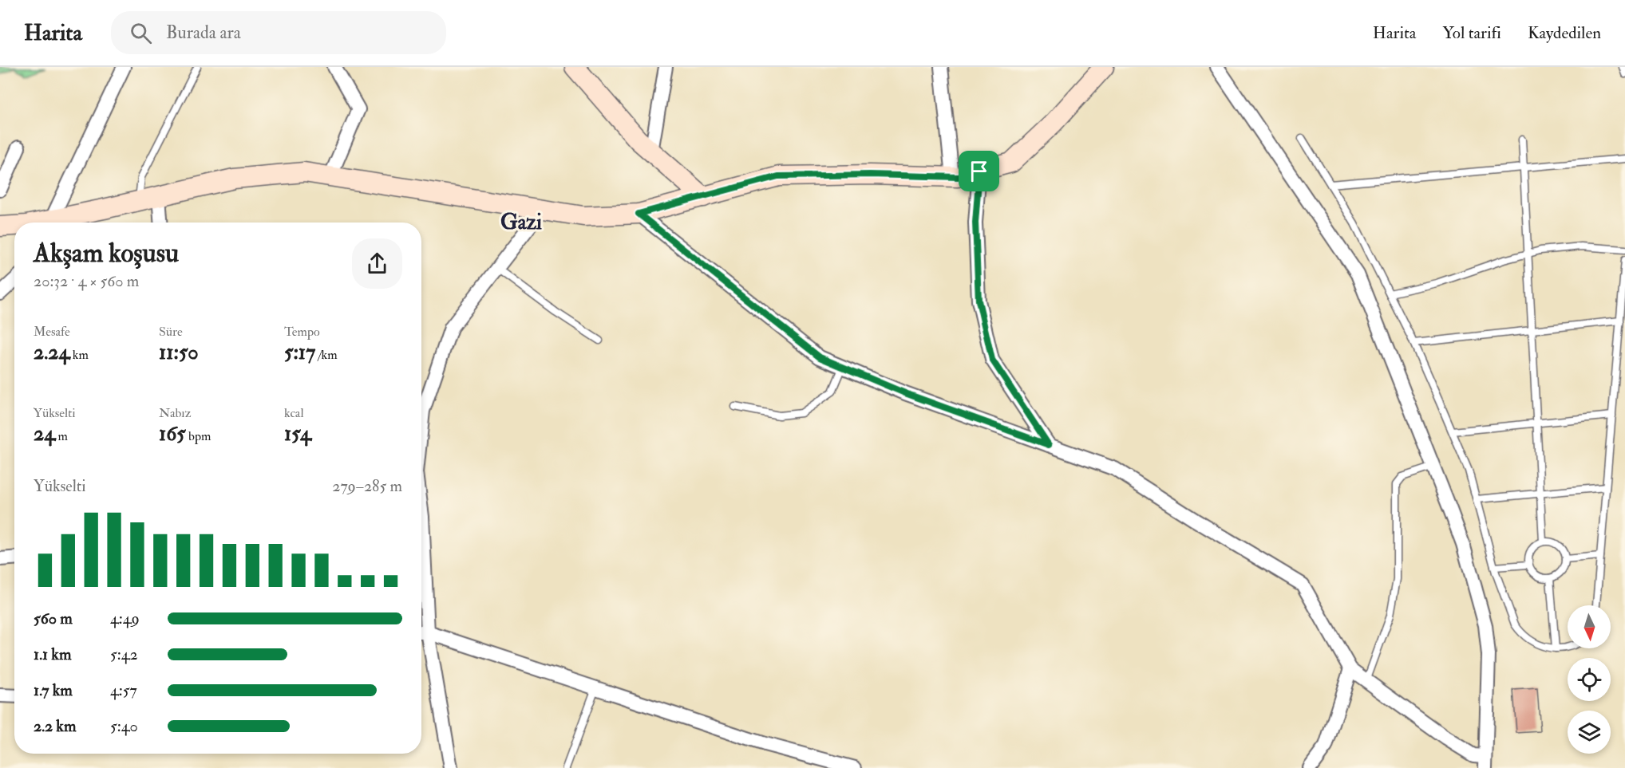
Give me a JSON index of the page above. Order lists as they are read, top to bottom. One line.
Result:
{"districts":["Gazi"],"north":"bottom","page":{"header":"Harita","search":"Burada ara","nav":["Harita","Yol tarifi","Kaydedilen"],"heading":["Akşam koşusu","20:32 · 4 × 560 m"],"stats":[["Mesafe","2.24 km"],["Süre","11:50"],["Tempo","5:17 /km"],["Yükselti","24 m"],["Nabız","165 bpm"],["kcal","154"]],"chart":["Yükselti","279–285 m"],"list":[{"name":"560 m","note":"4:49"},{"name":"1.1 km","note":"5:42"},{"name":"1.7 km","note":"4:57"},{"name":"2.2 km","note":"5:40"}]}}
